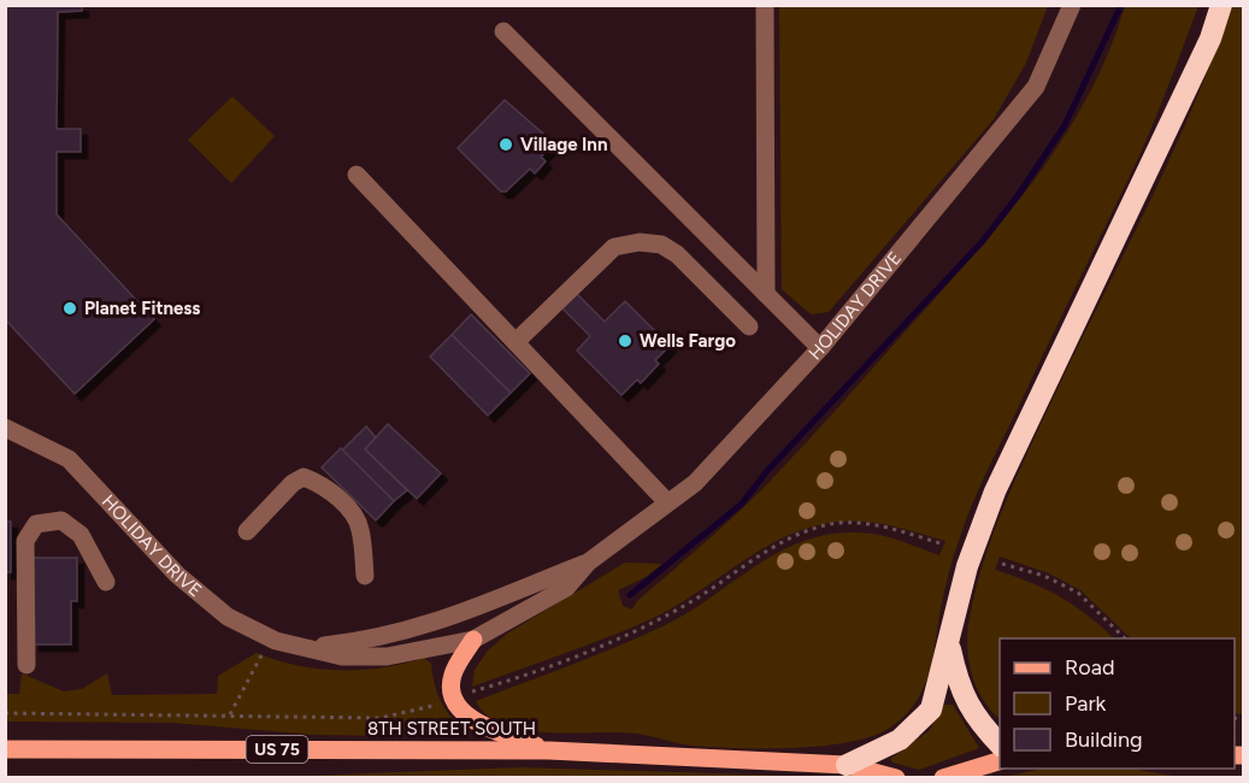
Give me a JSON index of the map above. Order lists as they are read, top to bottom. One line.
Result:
{"streets":{"main road":["8TH STREET SOUTH","US 75"],"street":["HOLIDAY DRIVE"]},"places":["Village Inn","Planet Fitness","Wells Fargo"],"legend":["Road","Park","Building"]}
